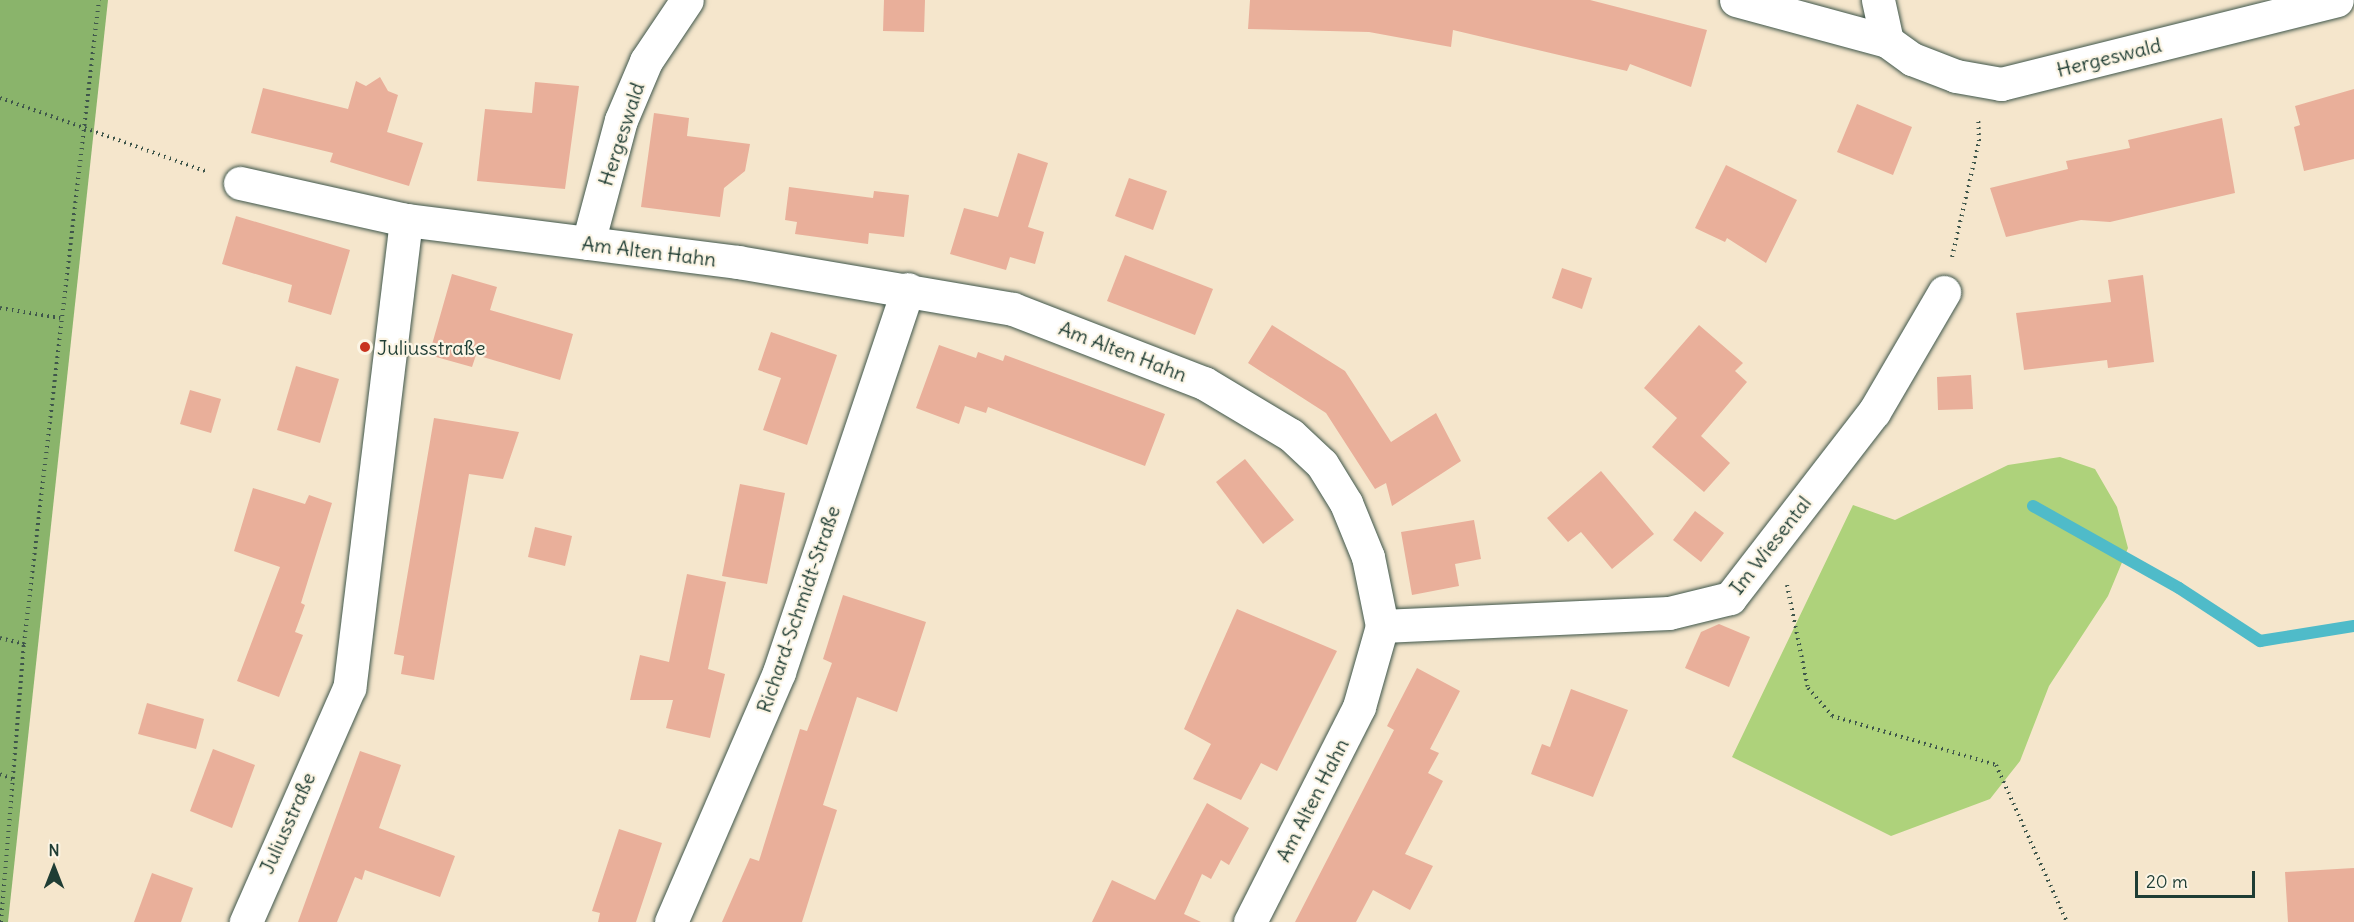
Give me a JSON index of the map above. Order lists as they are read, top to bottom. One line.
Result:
{"streets":{"street":["Hergeswald","Am Alten Hahn","Im Wiesental","Richard-Schmidt-Straße","Juliusstraße"]},"crossings":[["Hergeswald","Am Alten Hahn"],["Am Alten Hahn","Im Wiesental"],["Am Alten Hahn","Richard-Schmidt-Straße"],["Am Alten Hahn","Juliusstraße"]],"places":["Juliusstraße"],"scale_bar":"20 m","north":"top"}
